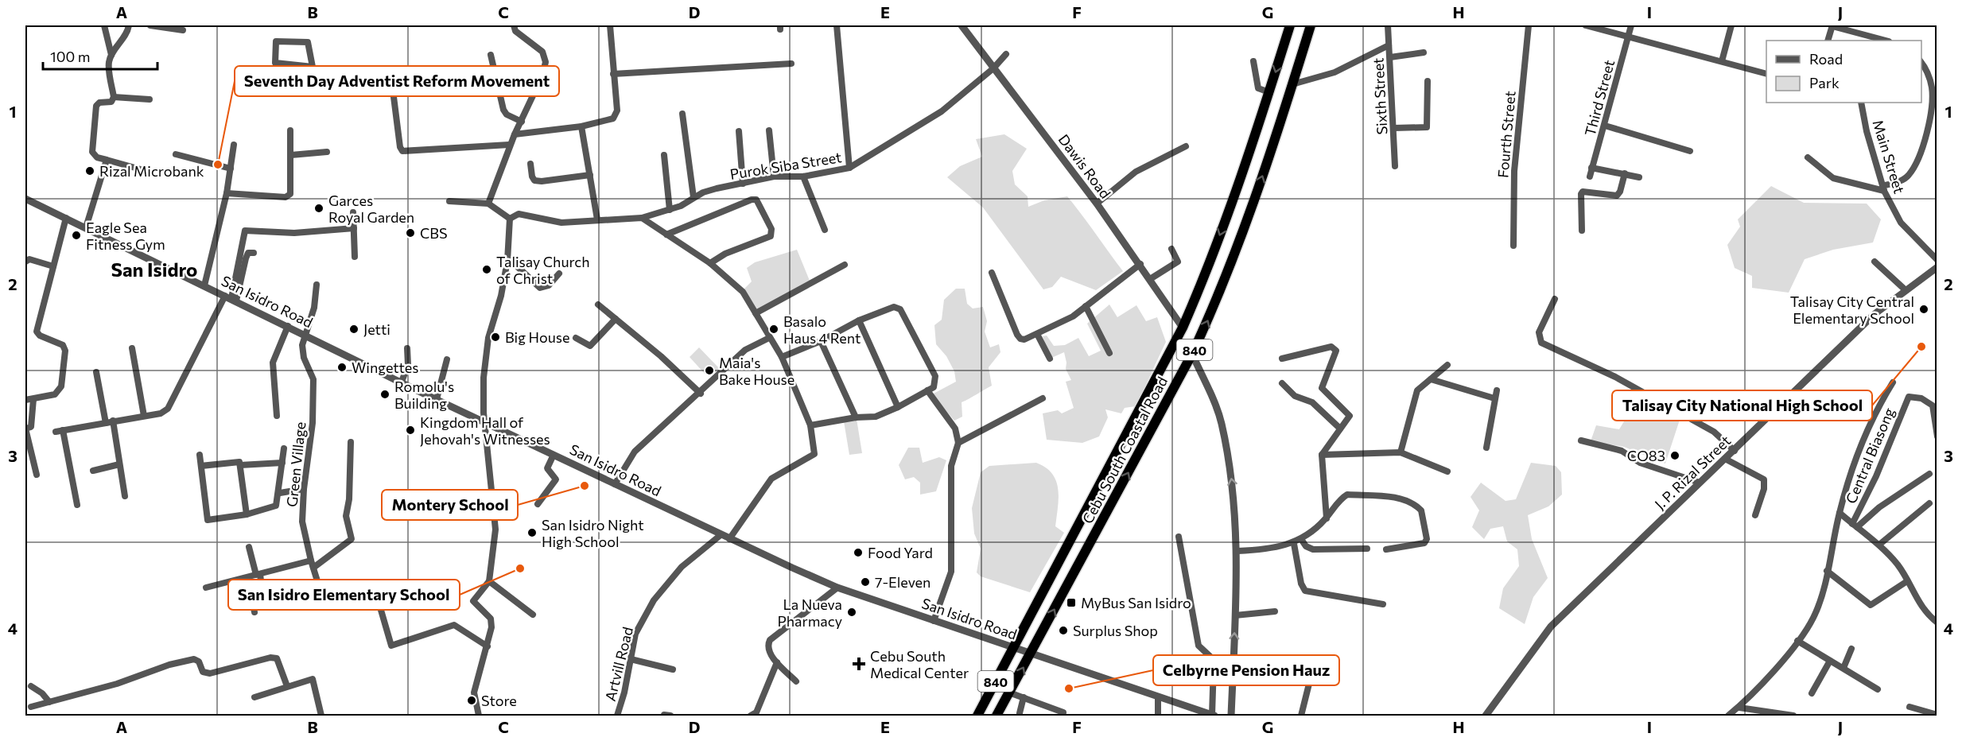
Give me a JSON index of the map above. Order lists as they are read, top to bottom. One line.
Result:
{"streets":{"highway":["840","Cebu South Coastal Road"],"street":["Sixth Street","Third Street","Fourth Street","Main Street","Purok Siba Street","Dawis Road","San Isidro Road","Central Biasong","Green Village","J. P. Rizal Street","Artvill Road"]},"crossings":[["Purok Siba Street","Dawis Road"],["Dawis Road","Cebu South Coastal Road"],["San Isidro Road","Cebu South Coastal Road"],["San Isidro Road","Green Village"],["San Isidro Road","Artvill Road"]],"districts":["San Isidro"],"places":{"other":["Seventh Day Adventist Reform Movement","Rizal Microbank","Garces Royal Garden","CBS","Eagle Sea Fitness Gym","Talisay Church of Christ","Talisay City Central Elementary School","Jetti","Basalo Haus 4 Rent","Big House","Talisay City National High School","Wingettes","Maia's Bake House","Romolu's Building","Kingdom Hall of Jehovah's Witnesses","CO83","Montery School","San Isidro Night High School","Food Yard","San Isidro Elementary School","7-Eleven","La Nueva Pharmacy","Surplus Shop","Celbyrne Pension Hauz","Store"],"transit":["MyBus San Isidro"],"health":["Cebu South Medical Center"]},"legend":["Road","Park"],"scale_bar":"100 m","grid":{"columns":["A","B","C","D","E","F","G","H","I","J"],"rows":["1","2","3","4"]}}
